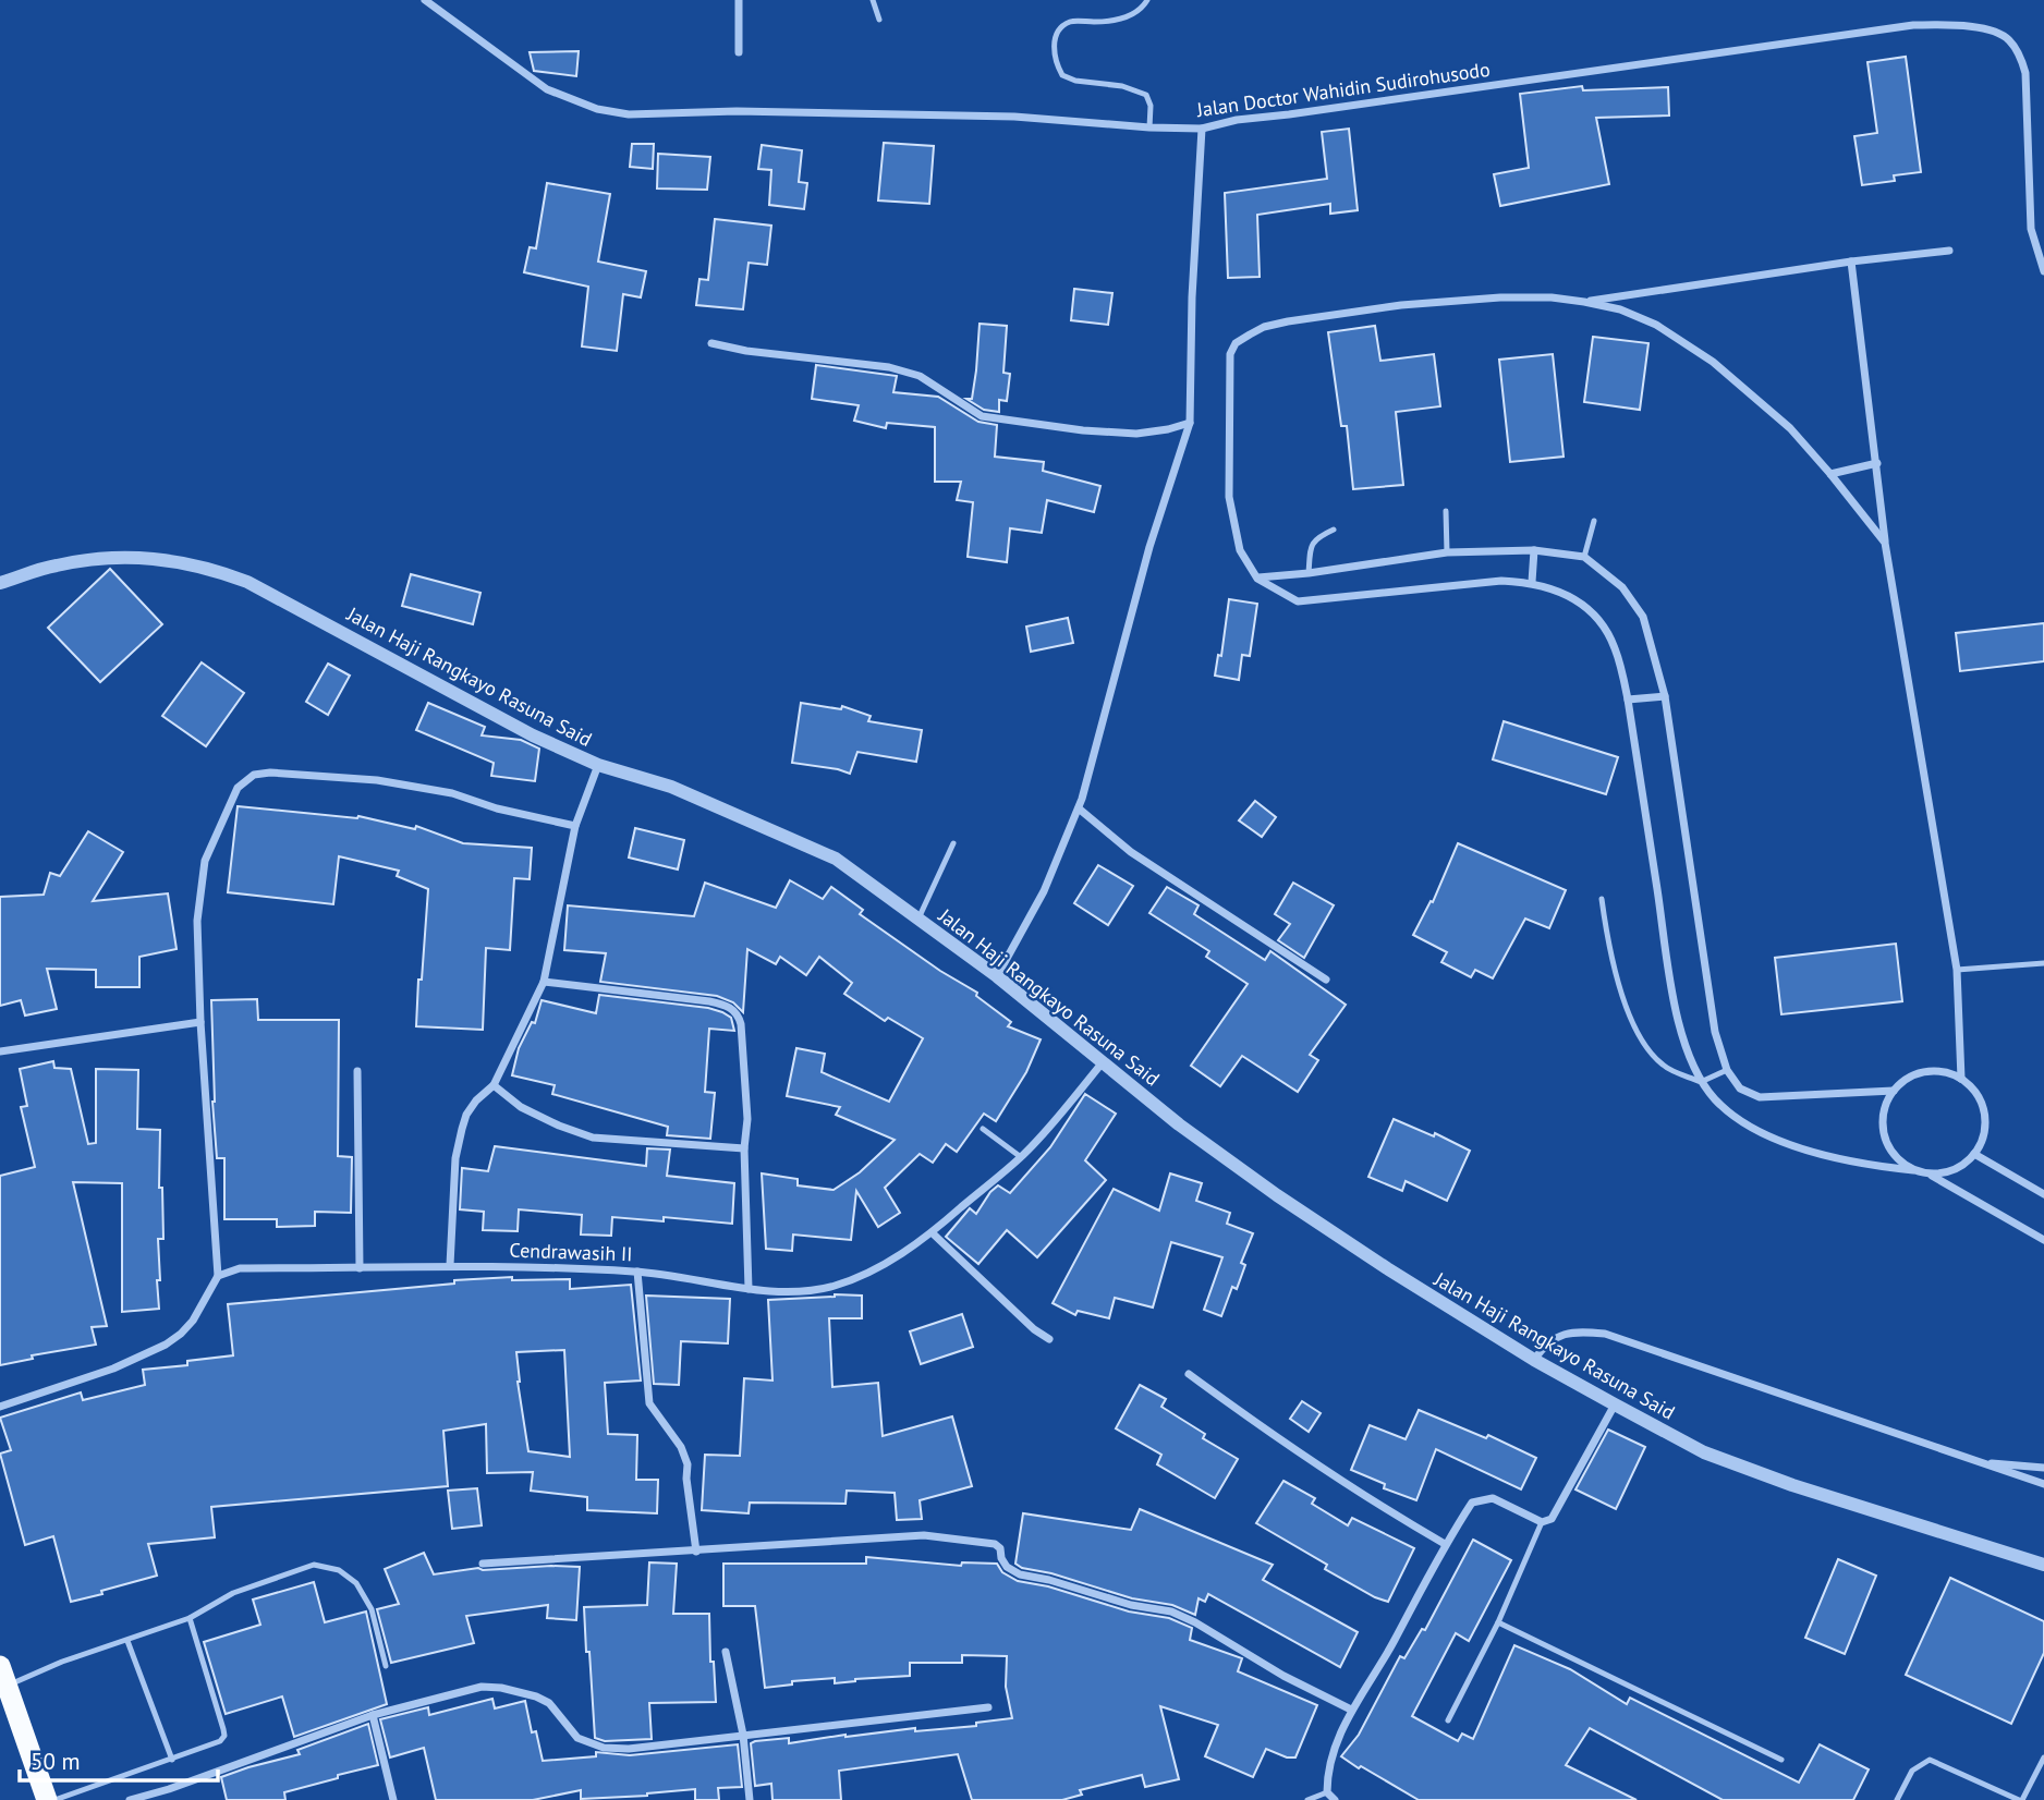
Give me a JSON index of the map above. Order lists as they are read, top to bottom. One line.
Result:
{"streets":{"street":["Jalan Doctor Wahidin Sudirohusodo","Jalan Haji Rangkayo Rasuna Said","Cendrawasih II"]},"crossings":[["Jalan Haji Rangkayo Rasuna Said","Cendrawasih II"]],"scale_bar":"50 m"}
